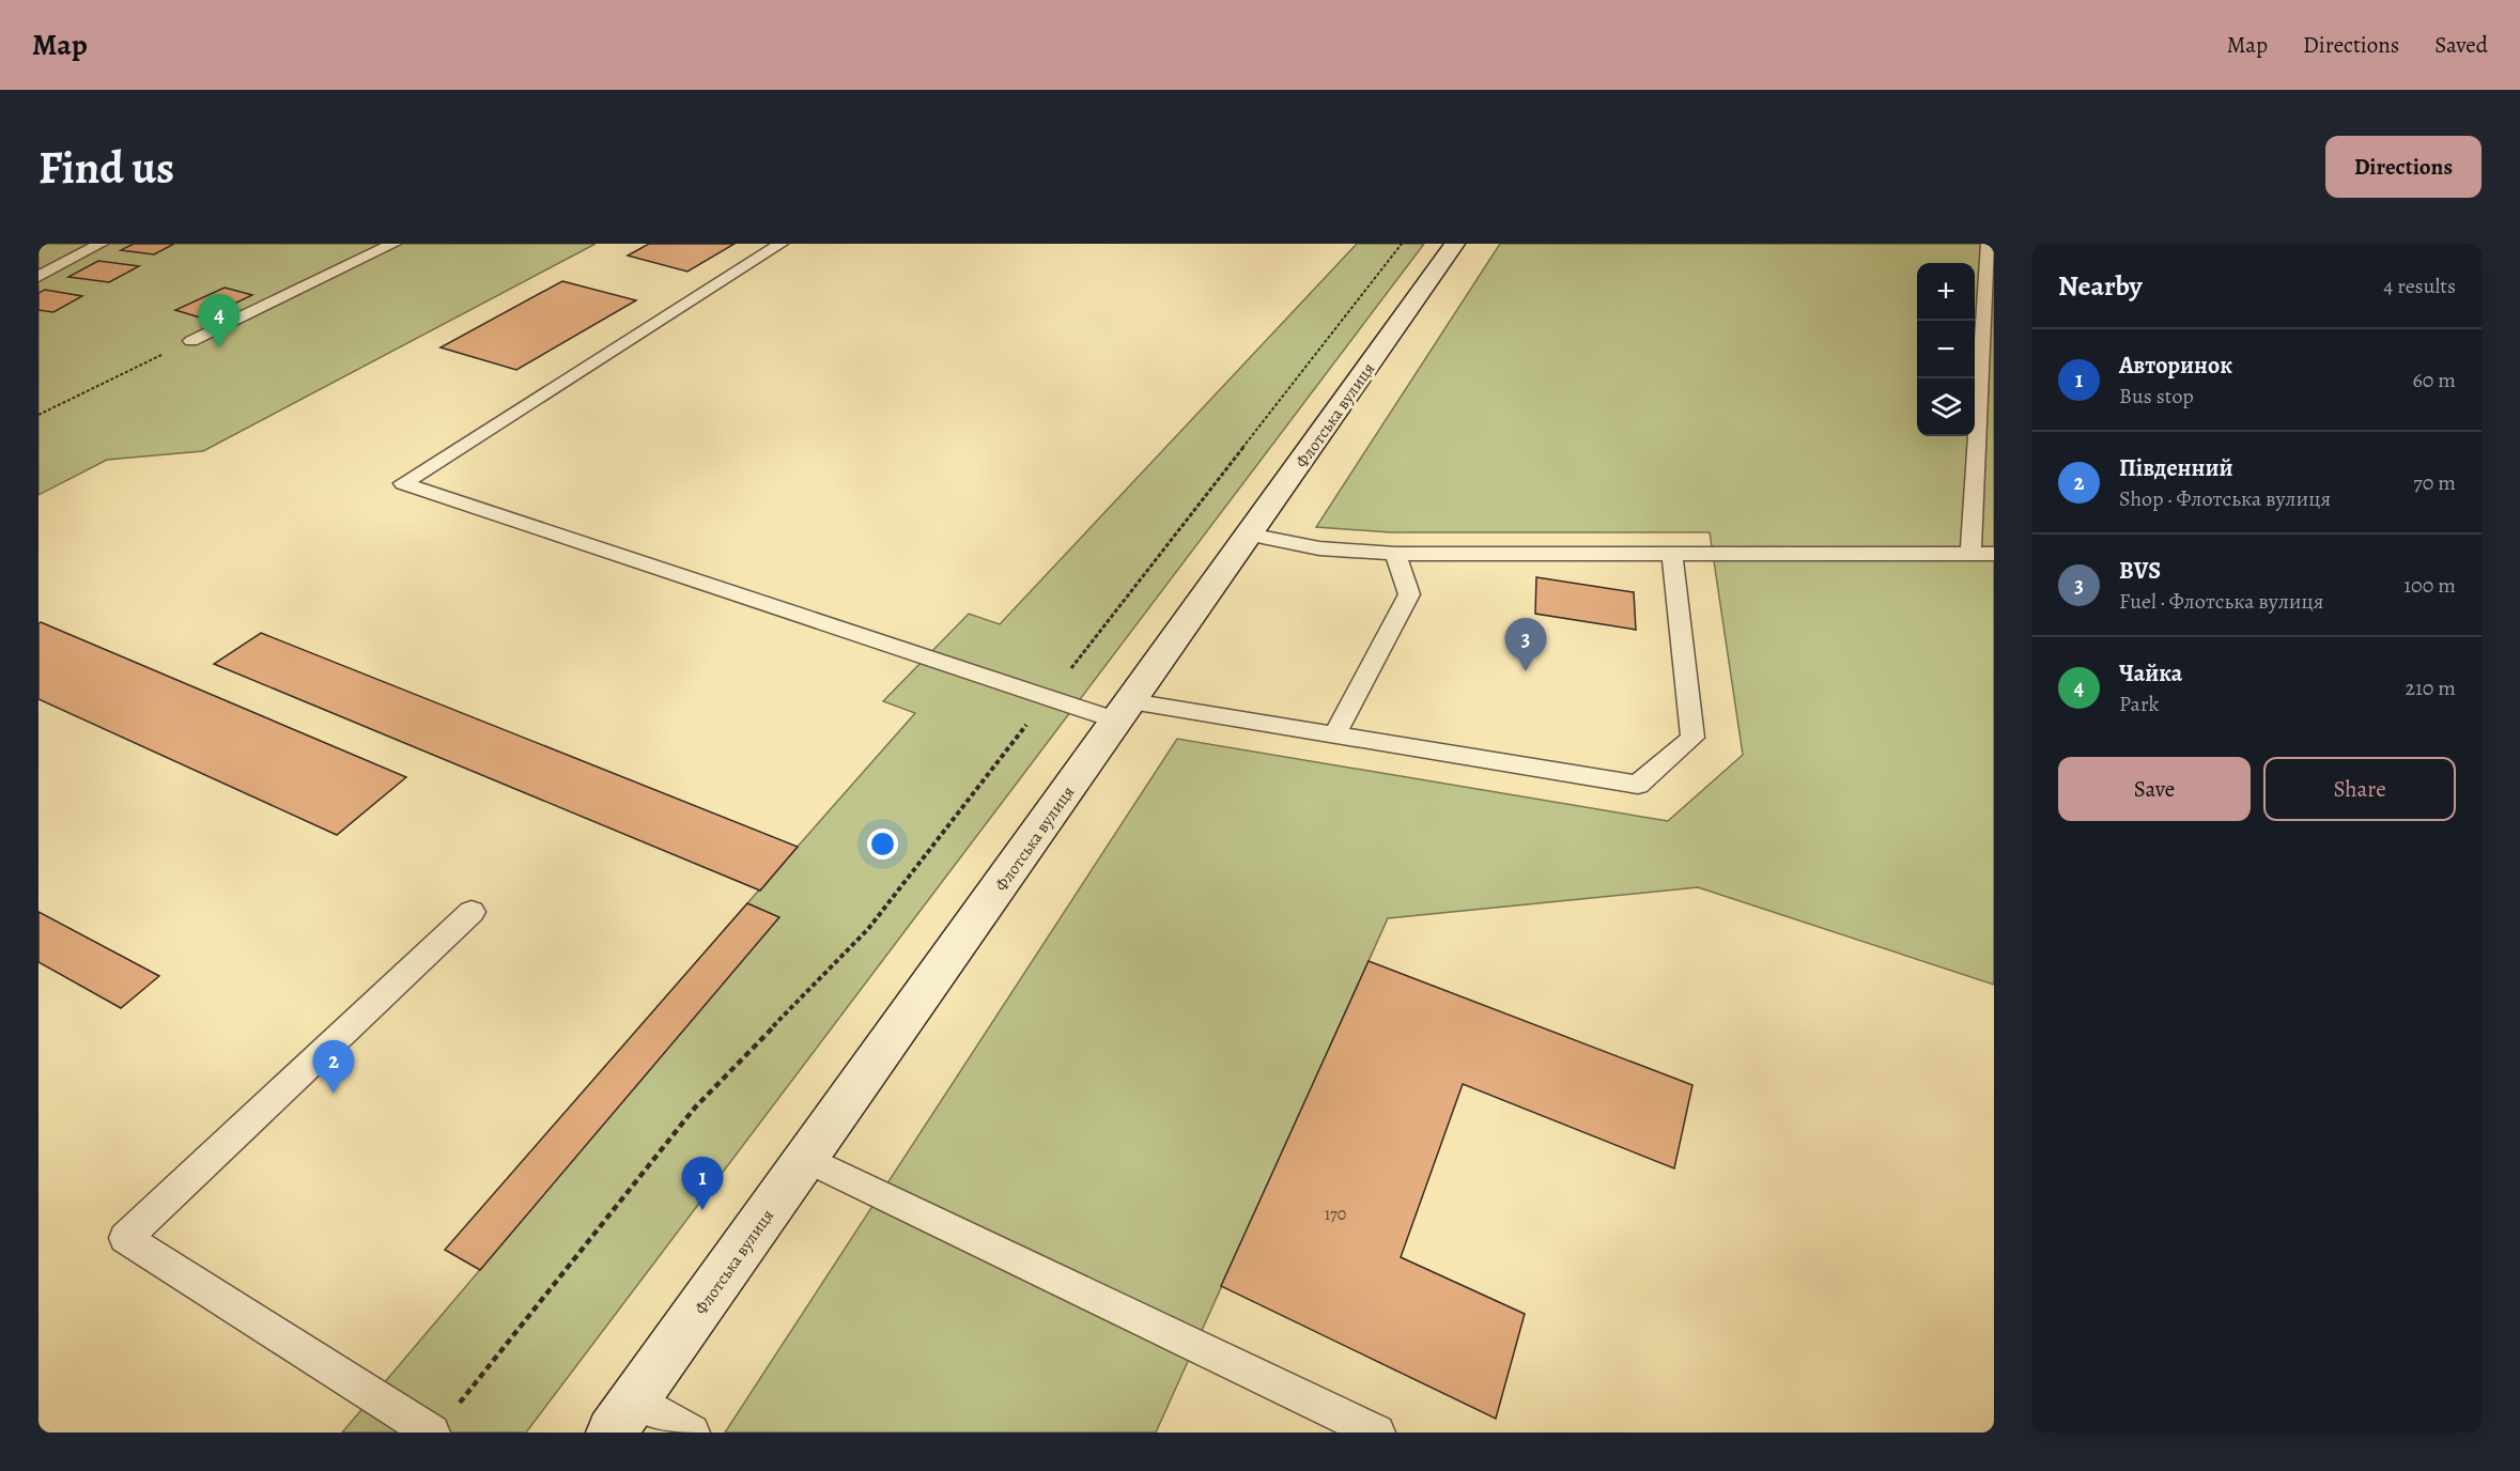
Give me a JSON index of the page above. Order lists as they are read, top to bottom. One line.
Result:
{"streets":{"street":["Флотська вулиця"]},"house_numbers":["170"],"page":{"header":"Map","nav":["Map","Directions","Saved"],"buttons":["Directions",["Save","Share"]],"title":"Find us","heading":["Nearby","4 results"],"map_buttons":["+","−"],"pins":["4","3","2","1"],"list":[{"mark":"1","name":"Авторинок","note":"Bus stop","value":"60 m"},{"mark":"2","name":"Південний","note":"Shop · Флотська вулиця","value":"70 m"},{"mark":"3","name":"BVS","note":"Fuel · Флотська вулиця","value":"100 m"},{"mark":"4","name":"Чайка","note":"Park","value":"210 m"}]}}
